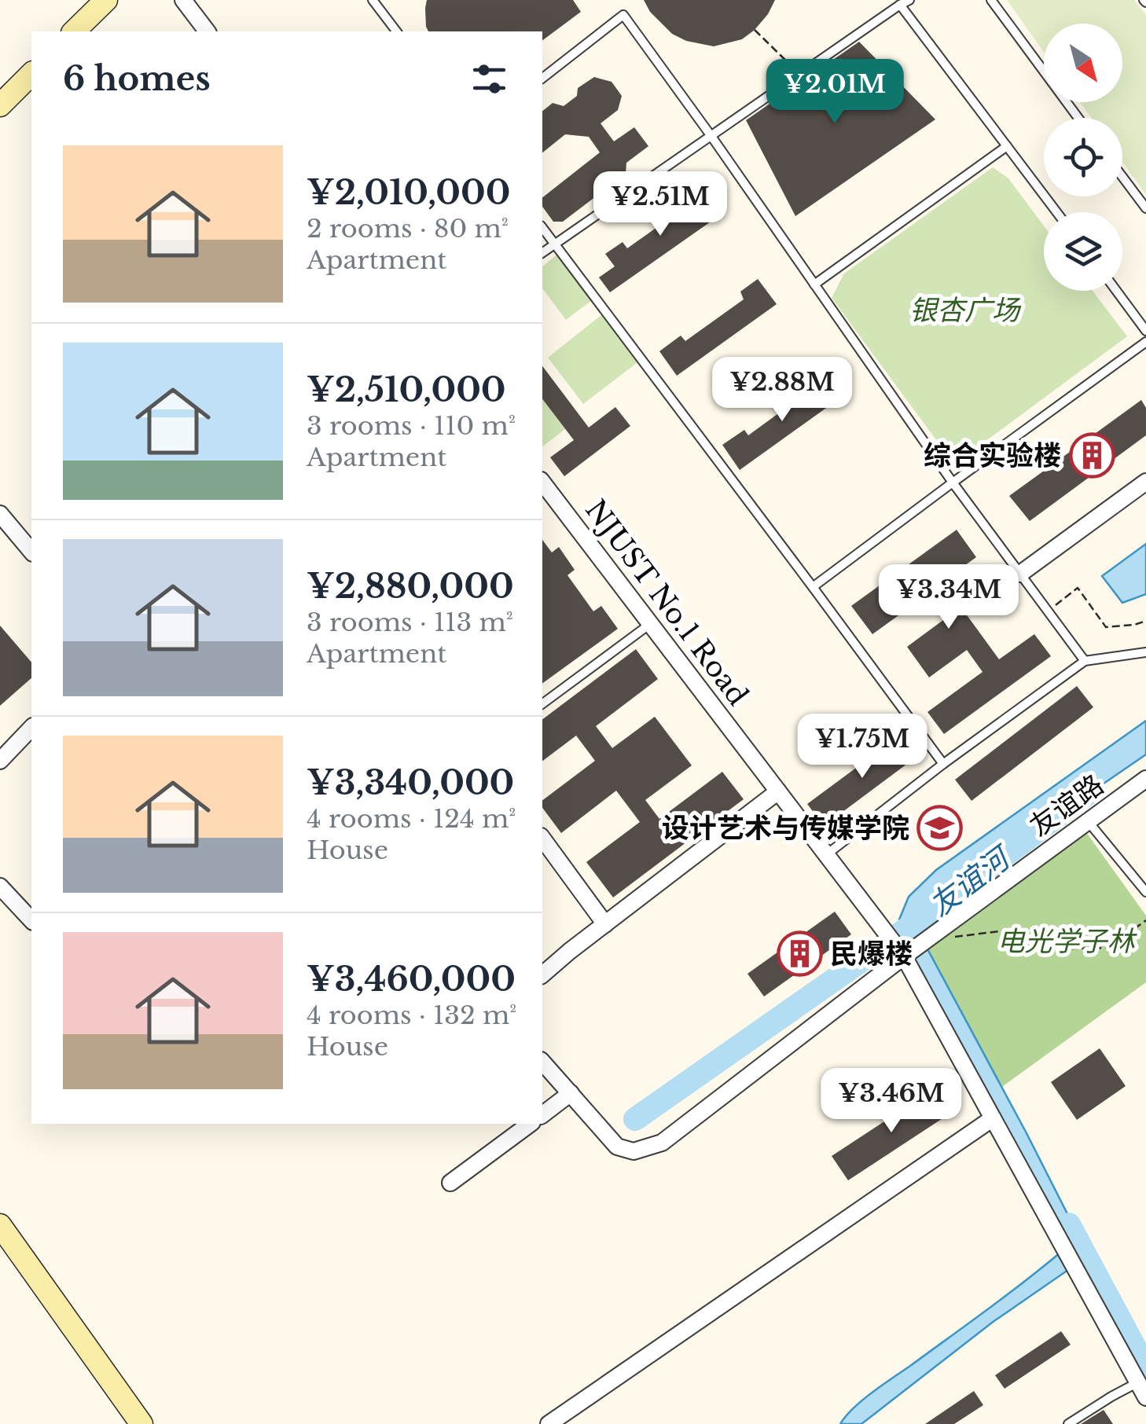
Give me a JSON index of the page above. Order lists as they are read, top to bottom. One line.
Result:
{"streets":{"street":["NJUST No.1 Road","友谊路"]},"crossings":[["NJUST No.1 Road","友谊路"]],"water":["友谊河"],"parks":["银杏广场","电光学子林"],"places":{"building":["综合实验楼","民爆楼"],"school or university":["设计艺术与传媒学院"]},"north":"bottom right","page":{"heading":"6 homes","price":["¥2.01M","¥2.51M","¥2.88M","¥3.34M","¥1.75M","¥3.46M"],"list":[{"name":"¥2,010,000","note":"2 rooms · 80 m² · Apartment"},{"name":"¥2,510,000","note":"3 rooms · 110 m² · Apartment"},{"name":"¥2,880,000","note":"3 rooms · 113 m² · Apartment"},{"name":"¥3,340,000","note":"4 rooms · 124 m² · House"},{"name":"¥3,460,000","note":"4 rooms · 132 m² · House"}]}}
